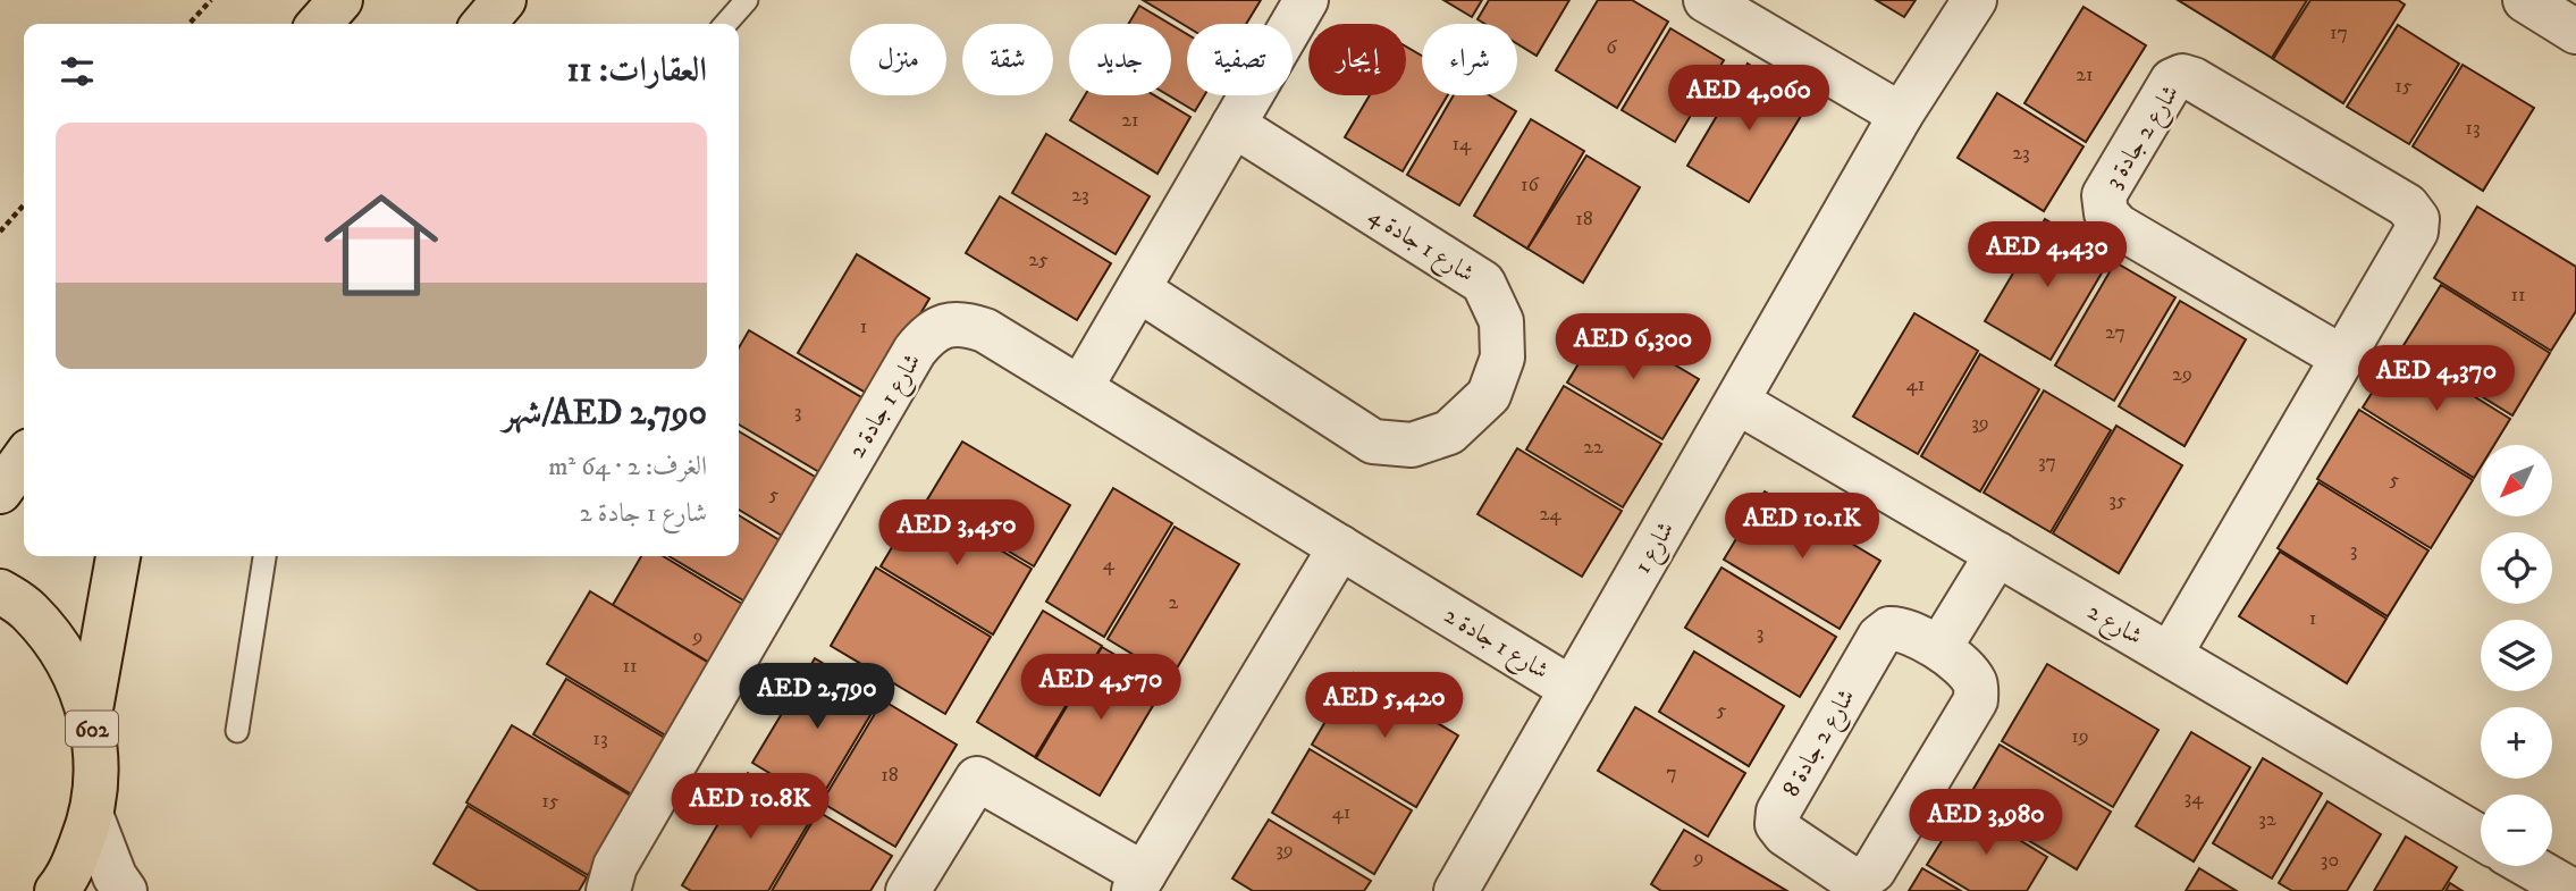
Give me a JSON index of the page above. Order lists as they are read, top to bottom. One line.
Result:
{"streets":{"main road":["602"],"street":["شارع 2 جادة 3","شارع 1 جادة 4","شارع 1 جادة 2","شارع 1","شارع 2","شارع 2 جادة 8"]},"crossings":[["شارع 2 جادة 3","شارع 2"],["شارع 1 جادة 2","شارع 1"],["شارع 1","شارع 2"]],"house_numbers":["17","6","21","15","21","13","14","23","16","23","18","25","11","1","27","29","41","3","39","22","37","5","5","35","24","3","4","2","1","3","9","11","5","19","13","7","18","34","15","41","32","39","9","30"],"north":"bottom left","page":{"chip":["شراء","إيجار","تصفية","جديد","شقة","منزل"],"heading":"العقارات: 11","price":["AED 4,060","AED 4,430","AED 6,300","AED 4,370","AED 10.1K","AED 3,450","AED 4,570","AED 2,790","AED 5,420","AED 10.8K","AED 3,980"],"list":[{"name":"AED 2,790/شهر","note":"الغرف: 2 · 64 m² · شارع 1 جادة 2"}],"map_buttons":["+","−"]}}
